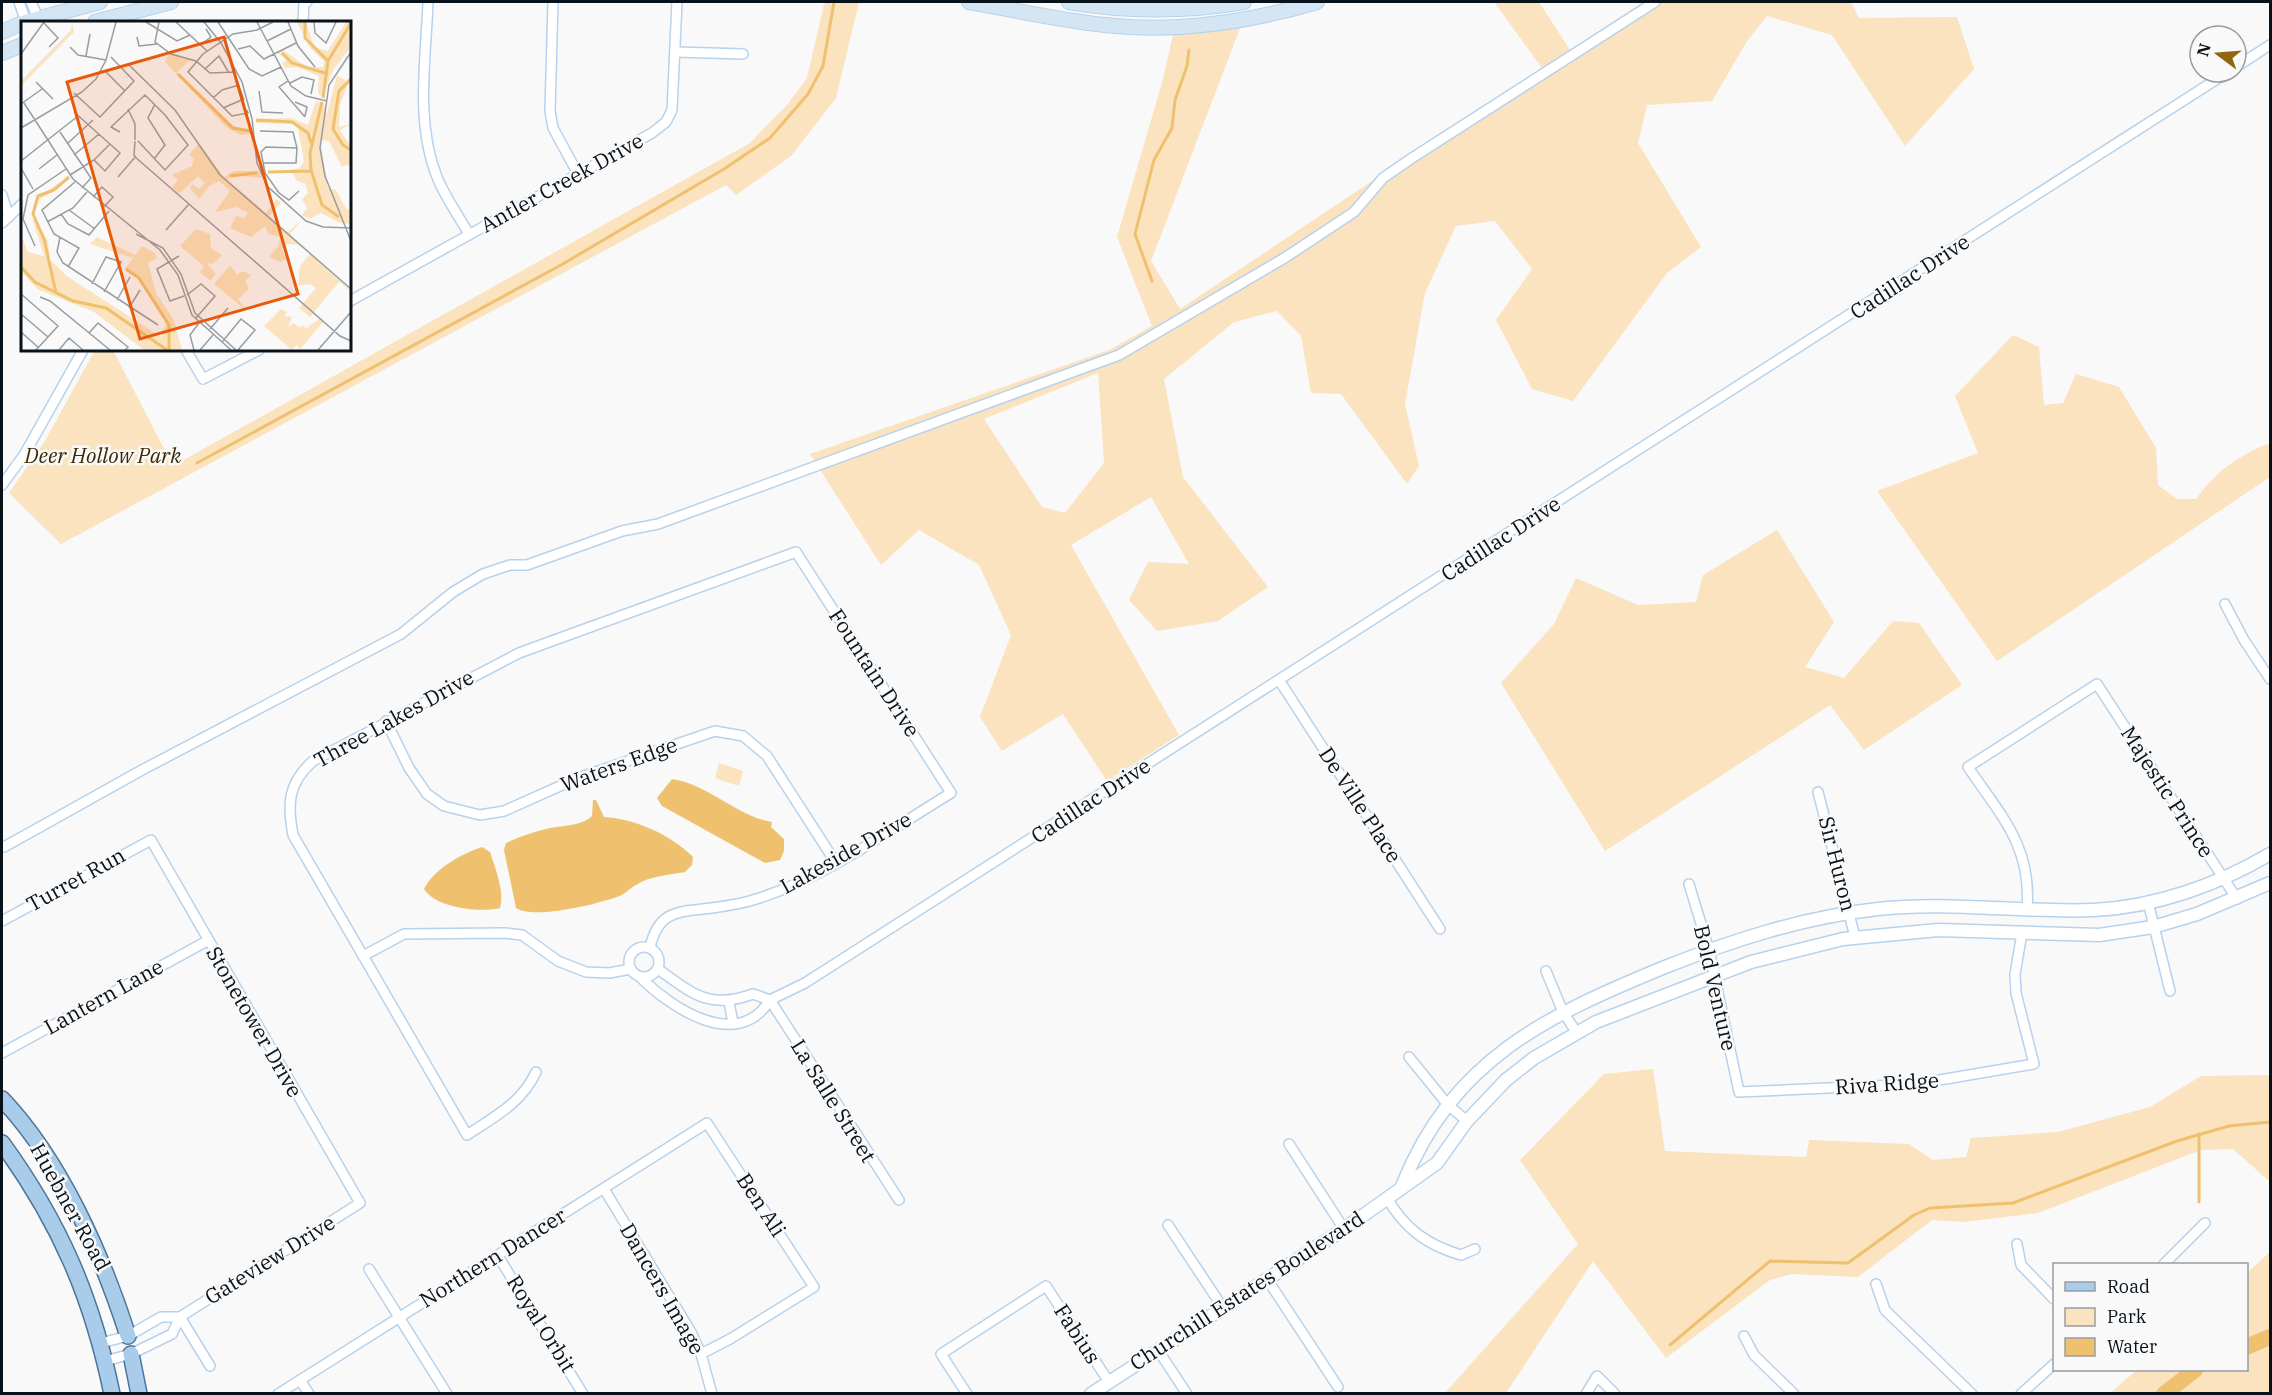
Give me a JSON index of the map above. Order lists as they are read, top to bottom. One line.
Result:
{"streets":{"main road":["Huebner Road"],"street":["Antler Creek Drive","Cadillac Drive","Fountain Drive","Three Lakes Drive","Waters Edge","Majestic Prince","De Ville Place","Lakeside Drive","Sir Huron","Turret Run","Bold Venture","Lantern Lane","Stonetower Drive","Riva Ridge","La Salle Street","Ben Ali","Northern Dancer","Gateview Drive","Dancers Image","Churchill Estates Boulevard","Royal Orbit","Fabius"]},"crossings":[["Cadillac Drive","De Ville Place"],["Cadillac Drive","La Salle Street"],["Fountain Drive","Three Lakes Drive"],["Fountain Drive","Lakeside Drive"],["Three Lakes Drive","Waters Edge"],["Waters Edge","Lakeside Drive"],["Majestic Prince","Churchill Estates Boulevard"],["Sir Huron","Churchill Estates Boulevard"],["Turret Run","Stonetower Drive"],["Bold Venture","Riva Ridge"],["Bold Venture","Churchill Estates Boulevard"],["Lantern Lane","Stonetower Drive"],["Stonetower Drive","Gateview Drive"],["Riva Ridge","Churchill Estates Boulevard"],["Ben Ali","Northern Dancer"],["Ben Ali","Dancers Image"],["Huebner Road","Gateview Drive"],["Northern Dancer","Dancers Image"],["Northern Dancer","Royal Orbit"],["Churchill Estates Boulevard","Fabius"]],"parks":["Deer Hollow Park"],"legend":["Road","Park","Water"],"north":"left"}
